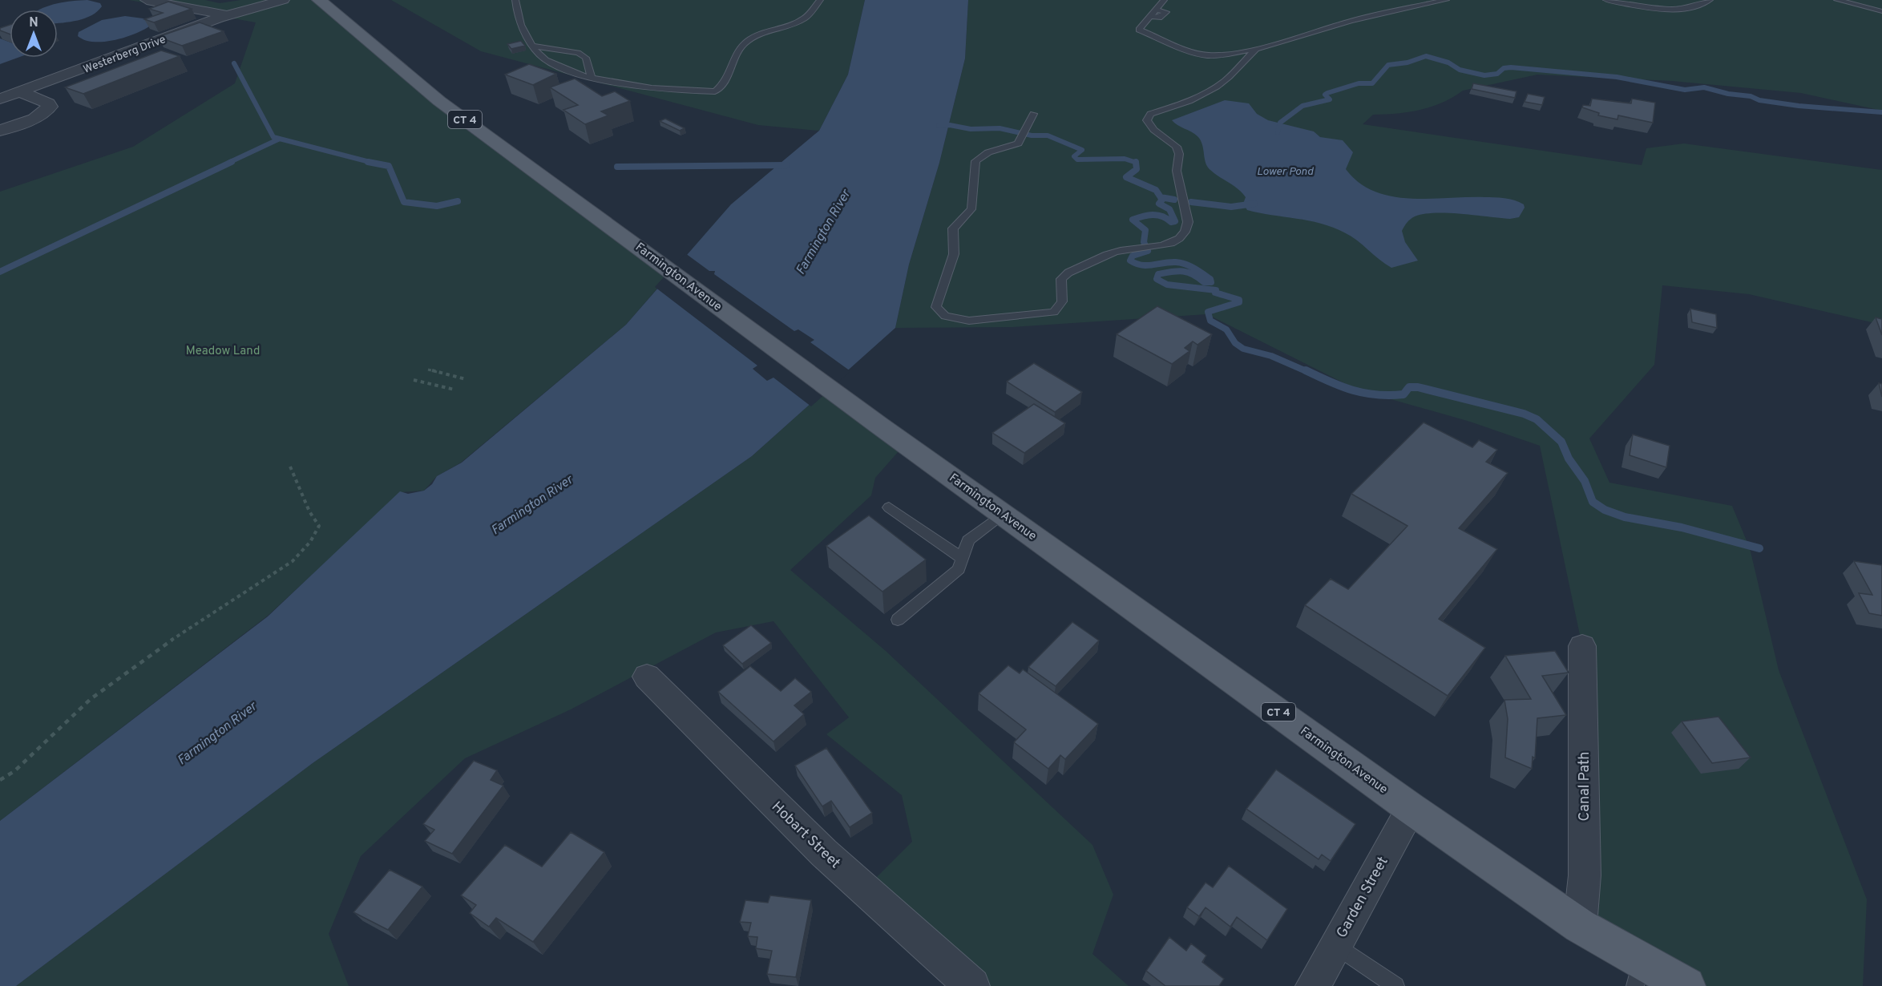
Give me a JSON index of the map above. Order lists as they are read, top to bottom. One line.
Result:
{"streets":{"main road":["CT 4","Farmington Avenue"],"street":["Westerberg Drive","Canal Path","Hobart Street","Garden Street"]},"crossings":[["Farmington Avenue","Canal Path"],["Farmington Avenue","Garden Street"]],"water":["Lower Pond","Farmington River"],"parks":["Meadow Land"],"north":"top"}
